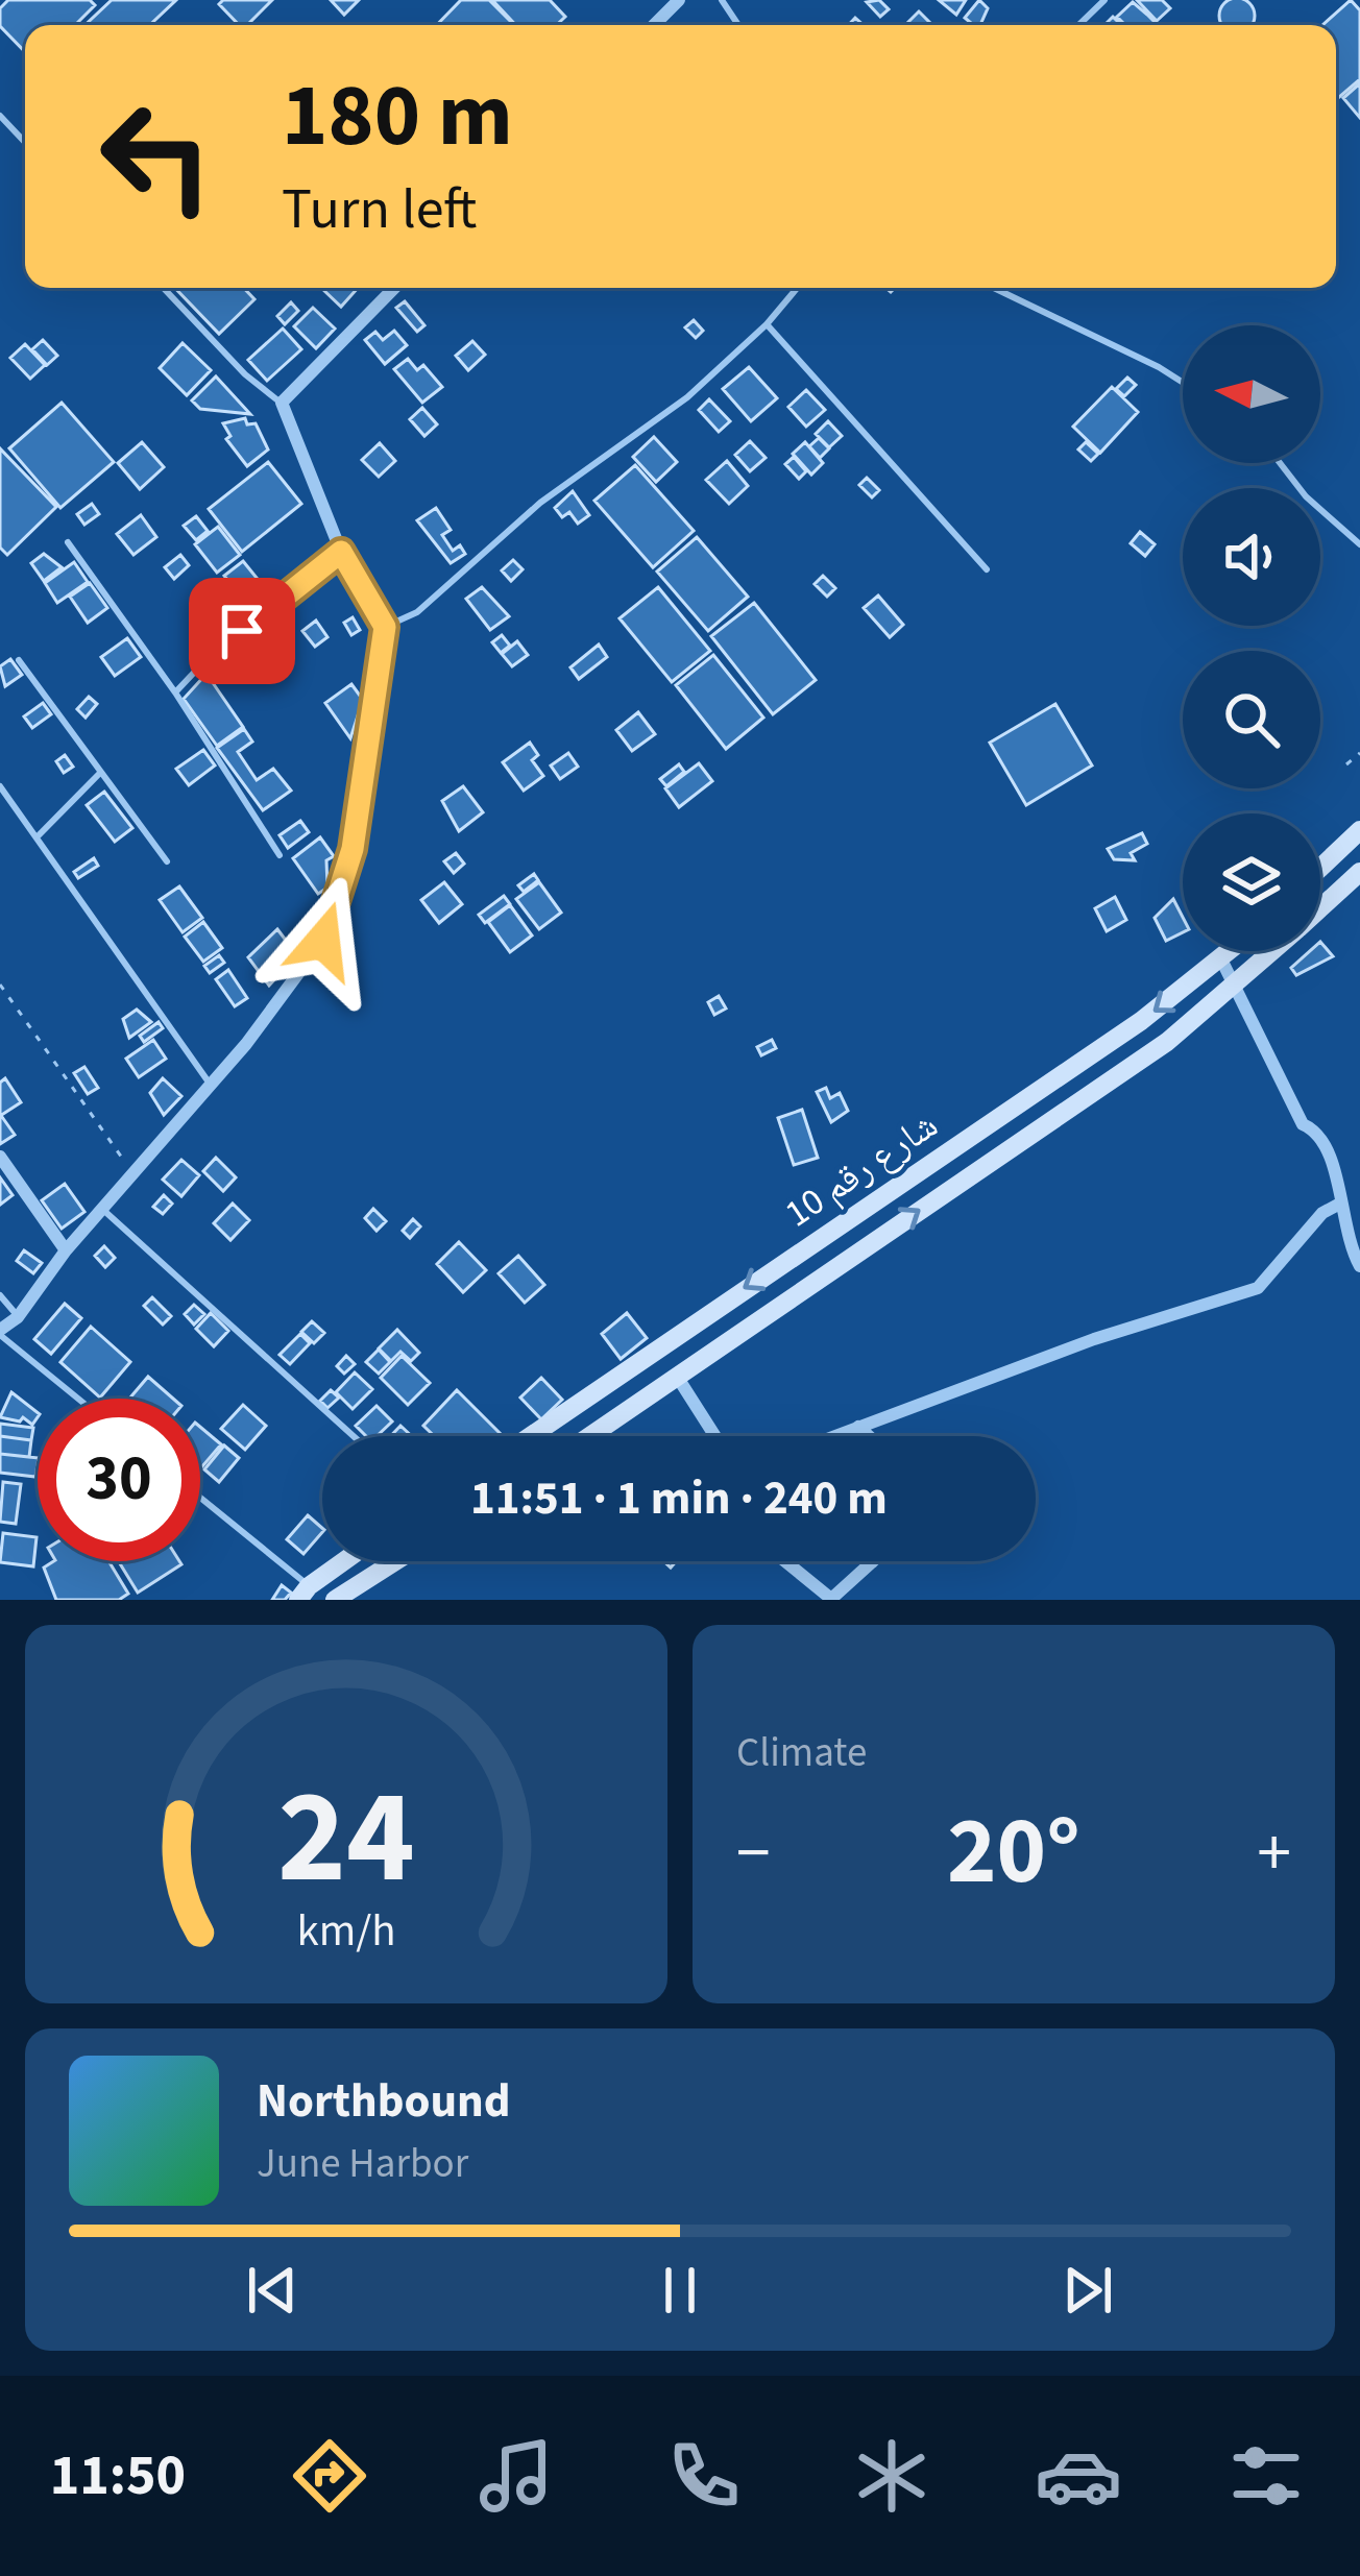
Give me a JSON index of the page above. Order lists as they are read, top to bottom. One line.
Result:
{"streets":{"main road":["شارع رقم 10"]},"north":"left","page":{"turn":["180 m","Turn left"],"limit":"30","trip":"11:51 · 1 min · 240 m","tile":"Climate","heat":["−","20°","+"],"song":["Northbound","June Harbor"],"tabs":"11:50","gauge":["24","km/h"]}}
